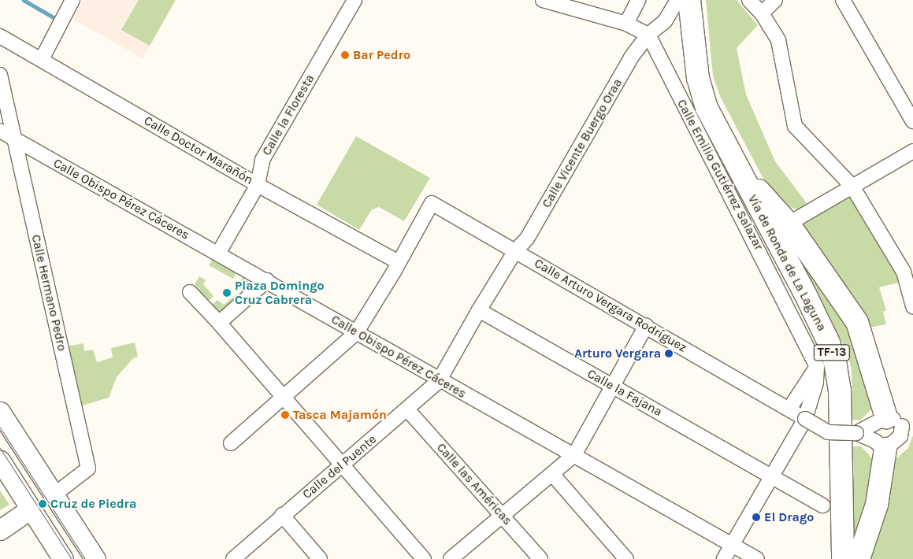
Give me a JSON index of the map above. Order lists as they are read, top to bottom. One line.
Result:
{"streets":{"main road":["Vía de Ronda de La Laguna","TF-13"],"street":["Calle la Floresta","Calle Vicente Buergo Oraa","Calle Doctor Marañón","Calle Emilio Gutiérrez Salazar","Calle Obispo Pérez Cáceres","Calle Hermano Pedro","Calle Arturo Vergara Rodríguez","Calle la Fajana","Calle del Puente","Calle las Américas"]},"crossings":[["Calle la Floresta","Calle Doctor Marañón"],["Calle la Floresta","Calle Obispo Pérez Cáceres"],["Calle Vicente Buergo Oraa","Calle Emilio Gutiérrez Salazar"],["Calle Vicente Buergo Oraa","Calle Arturo Vergara Rodríguez"],["Calle Vicente Buergo Oraa","Calle del Puente"],["Calle Doctor Marañón","Calle Arturo Vergara Rodríguez"],["Calle Obispo Pérez Cáceres","Calle Hermano Pedro"],["Calle Obispo Pérez Cáceres","Calle del Puente"],["Calle Arturo Vergara Rodríguez","Calle del Puente"],["Calle la Fajana","Calle del Puente"],["Calle del Puente","Calle las Américas"]],"places":["Bar Pedro","Plaza Domingo Cruz Cabrera","Arturo Vergara","Tasca Majamón","Cruz de Piedra","El Drago"]}
